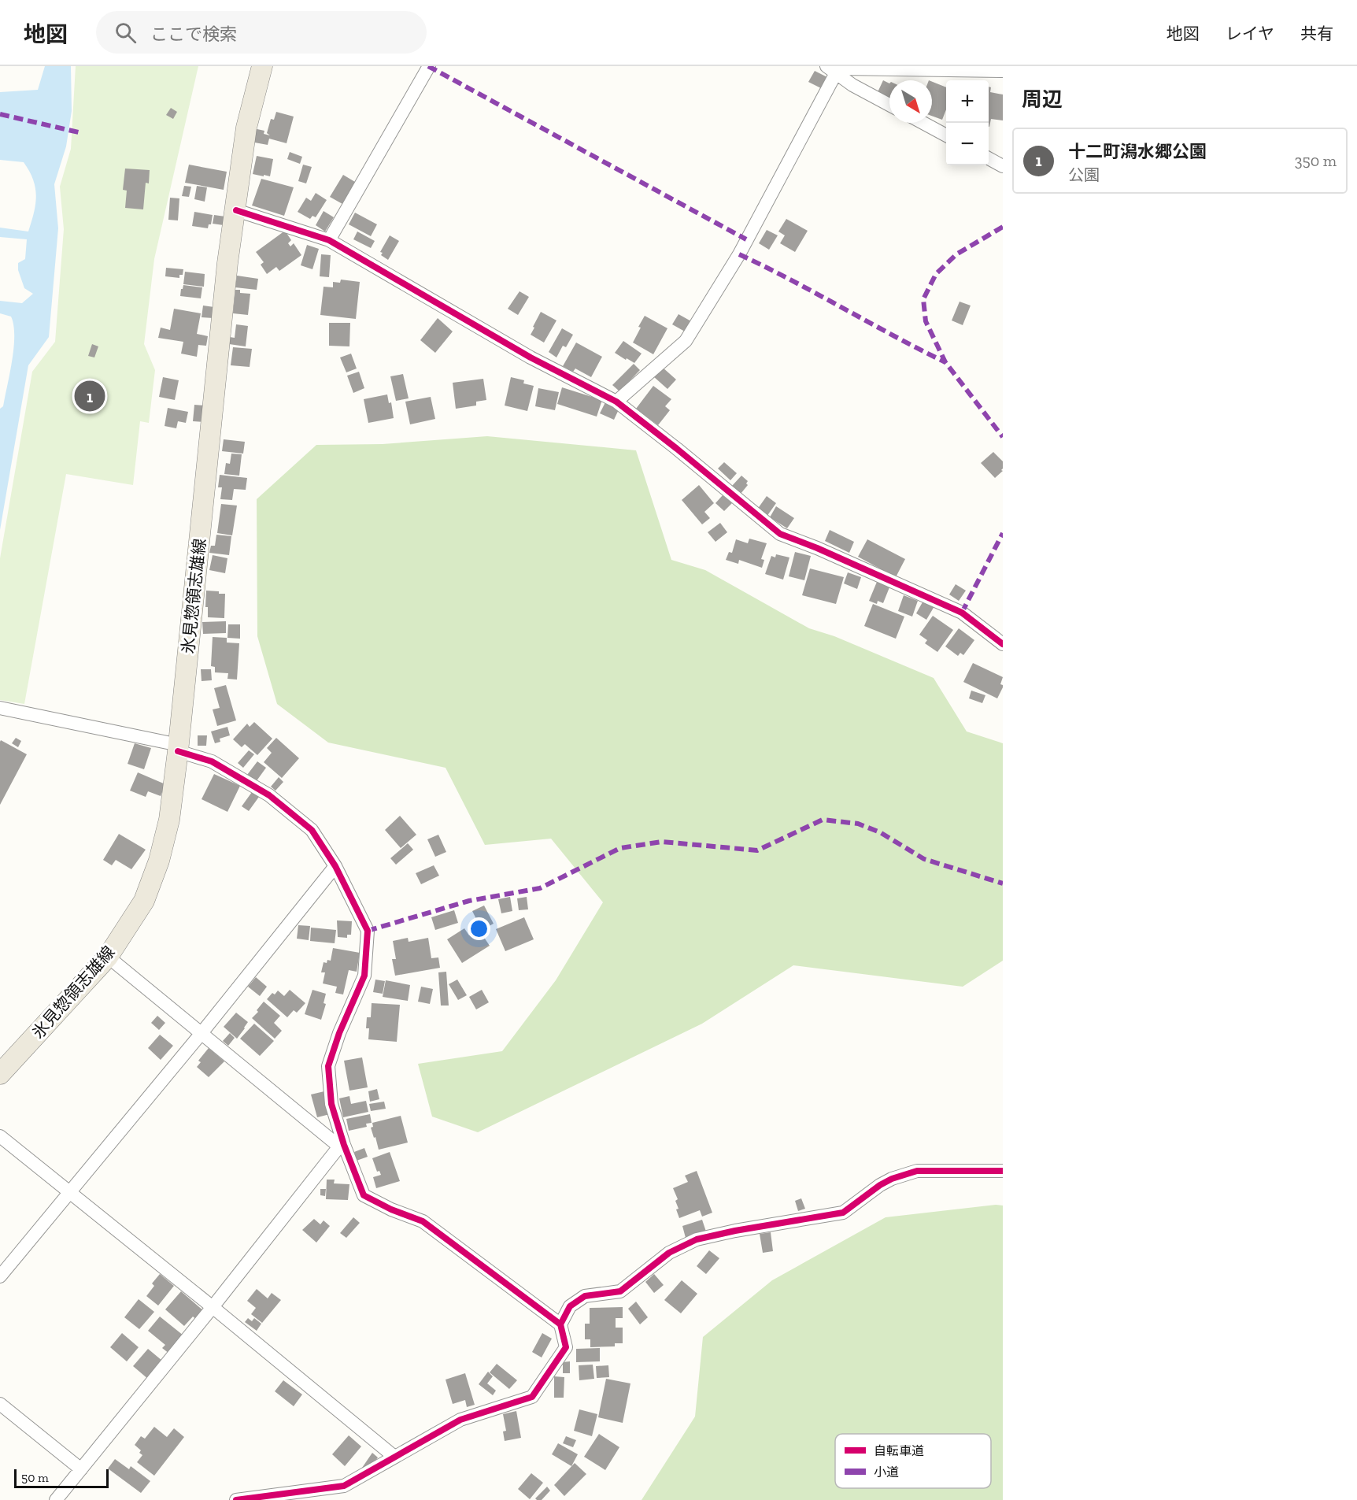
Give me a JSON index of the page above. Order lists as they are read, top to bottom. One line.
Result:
{"streets":{"main road":["氷見惣領志雄線"]},"legend":["自転車道","小道"],"scale_bar":"50 m","north":"bottom right","page":{"header":"地図","search":"ここで検索","nav":["地図","レイヤ","共有"],"heading":"周辺","map_buttons":["+","−"],"list":[{"mark":"1","name":"十二町潟水郷公園","note":"公園","value":"350 m"}],"pins":"1","scale":"50 m"}}
